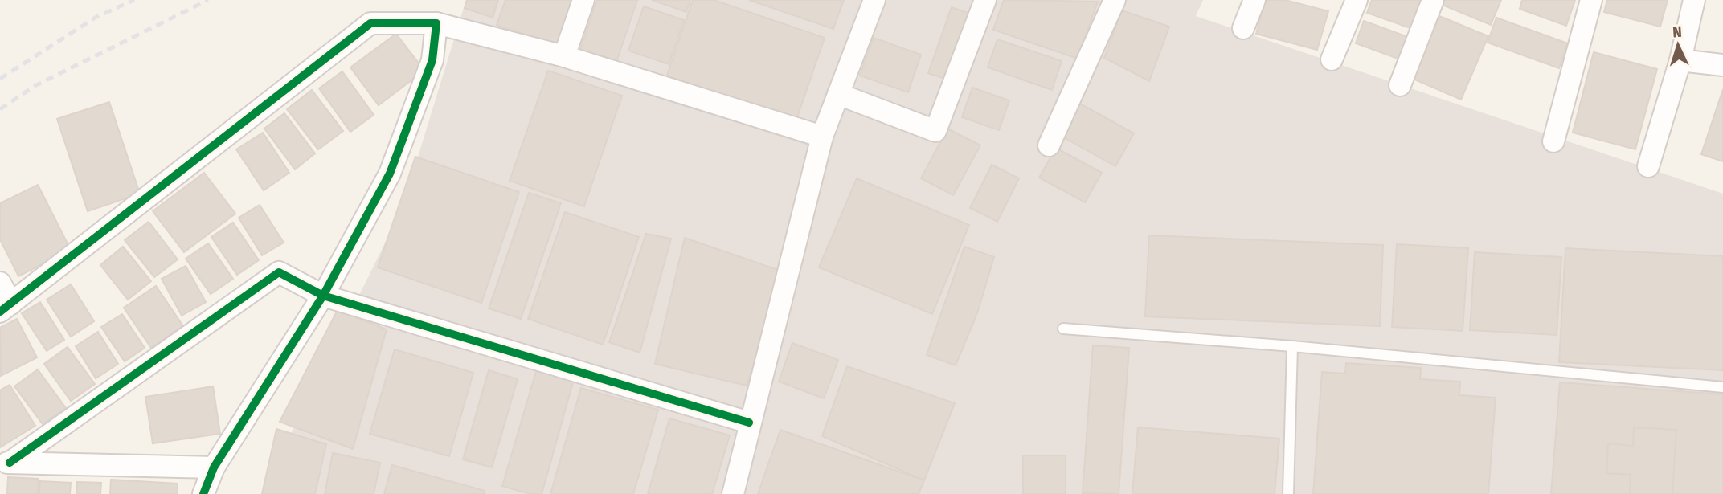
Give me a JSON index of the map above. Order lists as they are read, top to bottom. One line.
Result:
{"north":"top"}
